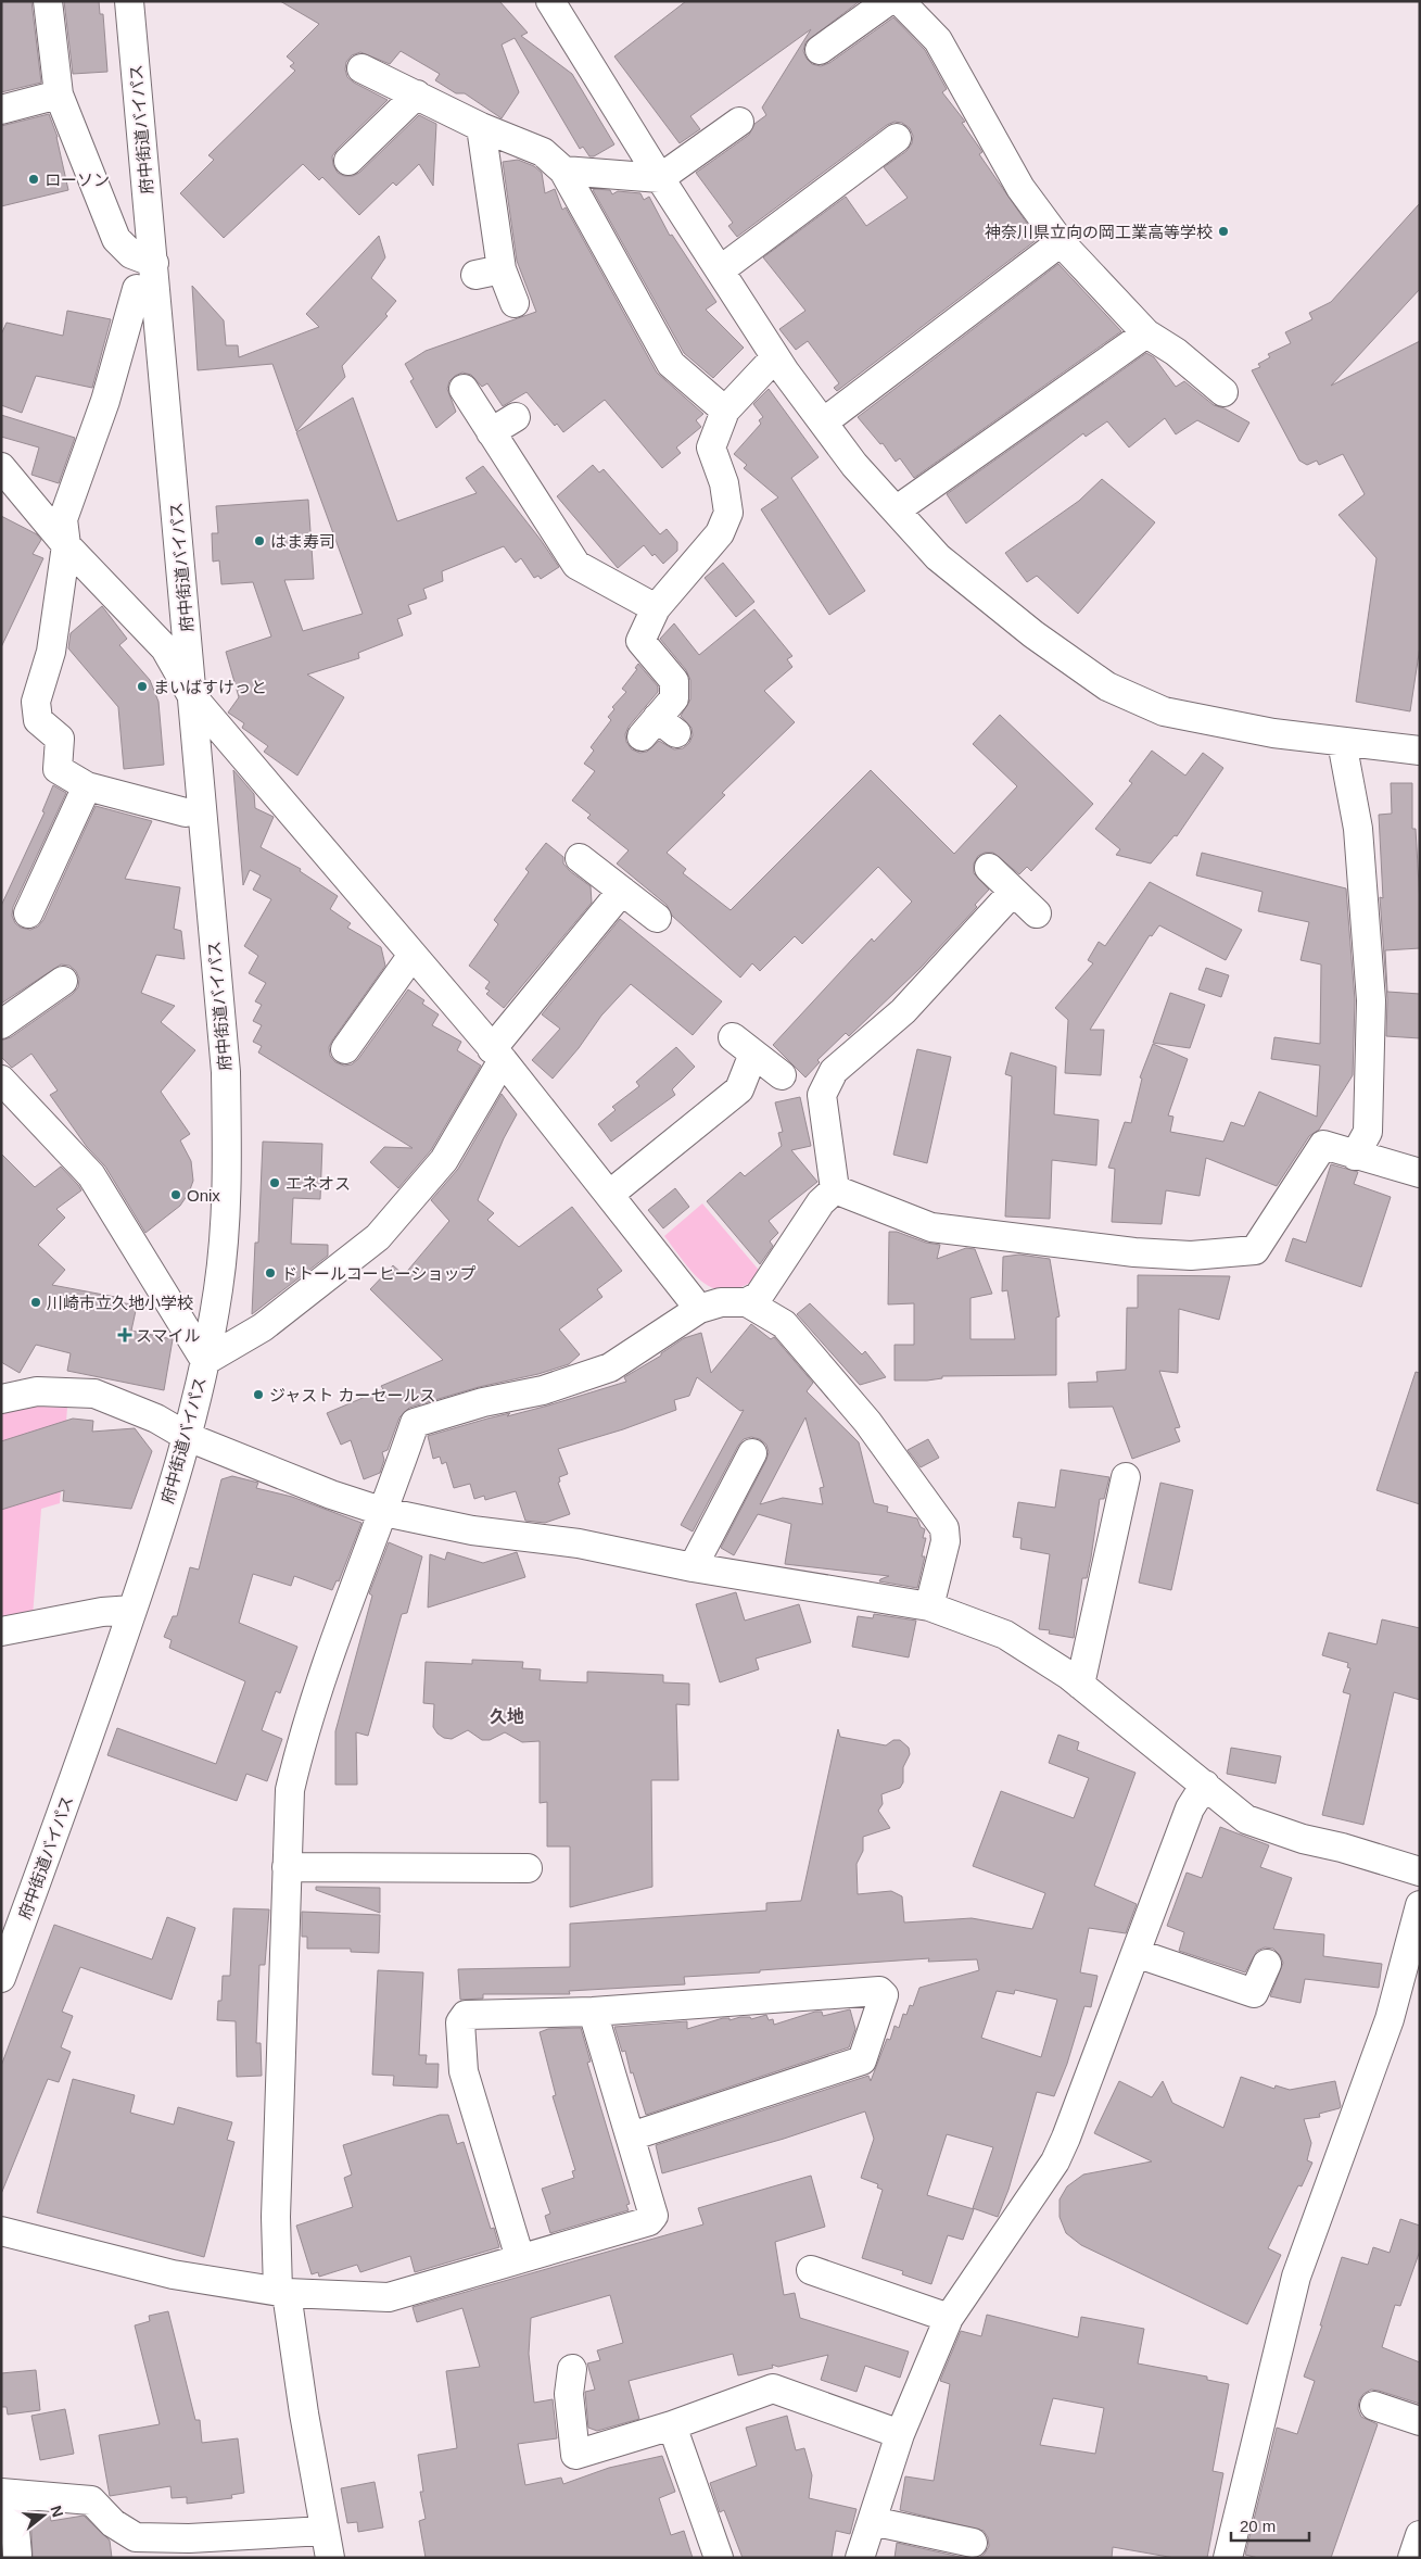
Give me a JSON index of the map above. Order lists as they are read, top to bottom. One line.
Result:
{"streets":{"street":["府中街道バイパス"]},"districts":["久地"],"places":{"other":["ローソン","神奈川県立向の岡工業高等学校","はま寿司","まいばすけっと","エネオス","Onix","ドトールコーヒーショップ","川崎市立久地小学校","ジャスト カーセールス"],"health":["スマイル"]},"scale_bar":"20 m","north":"right"}
